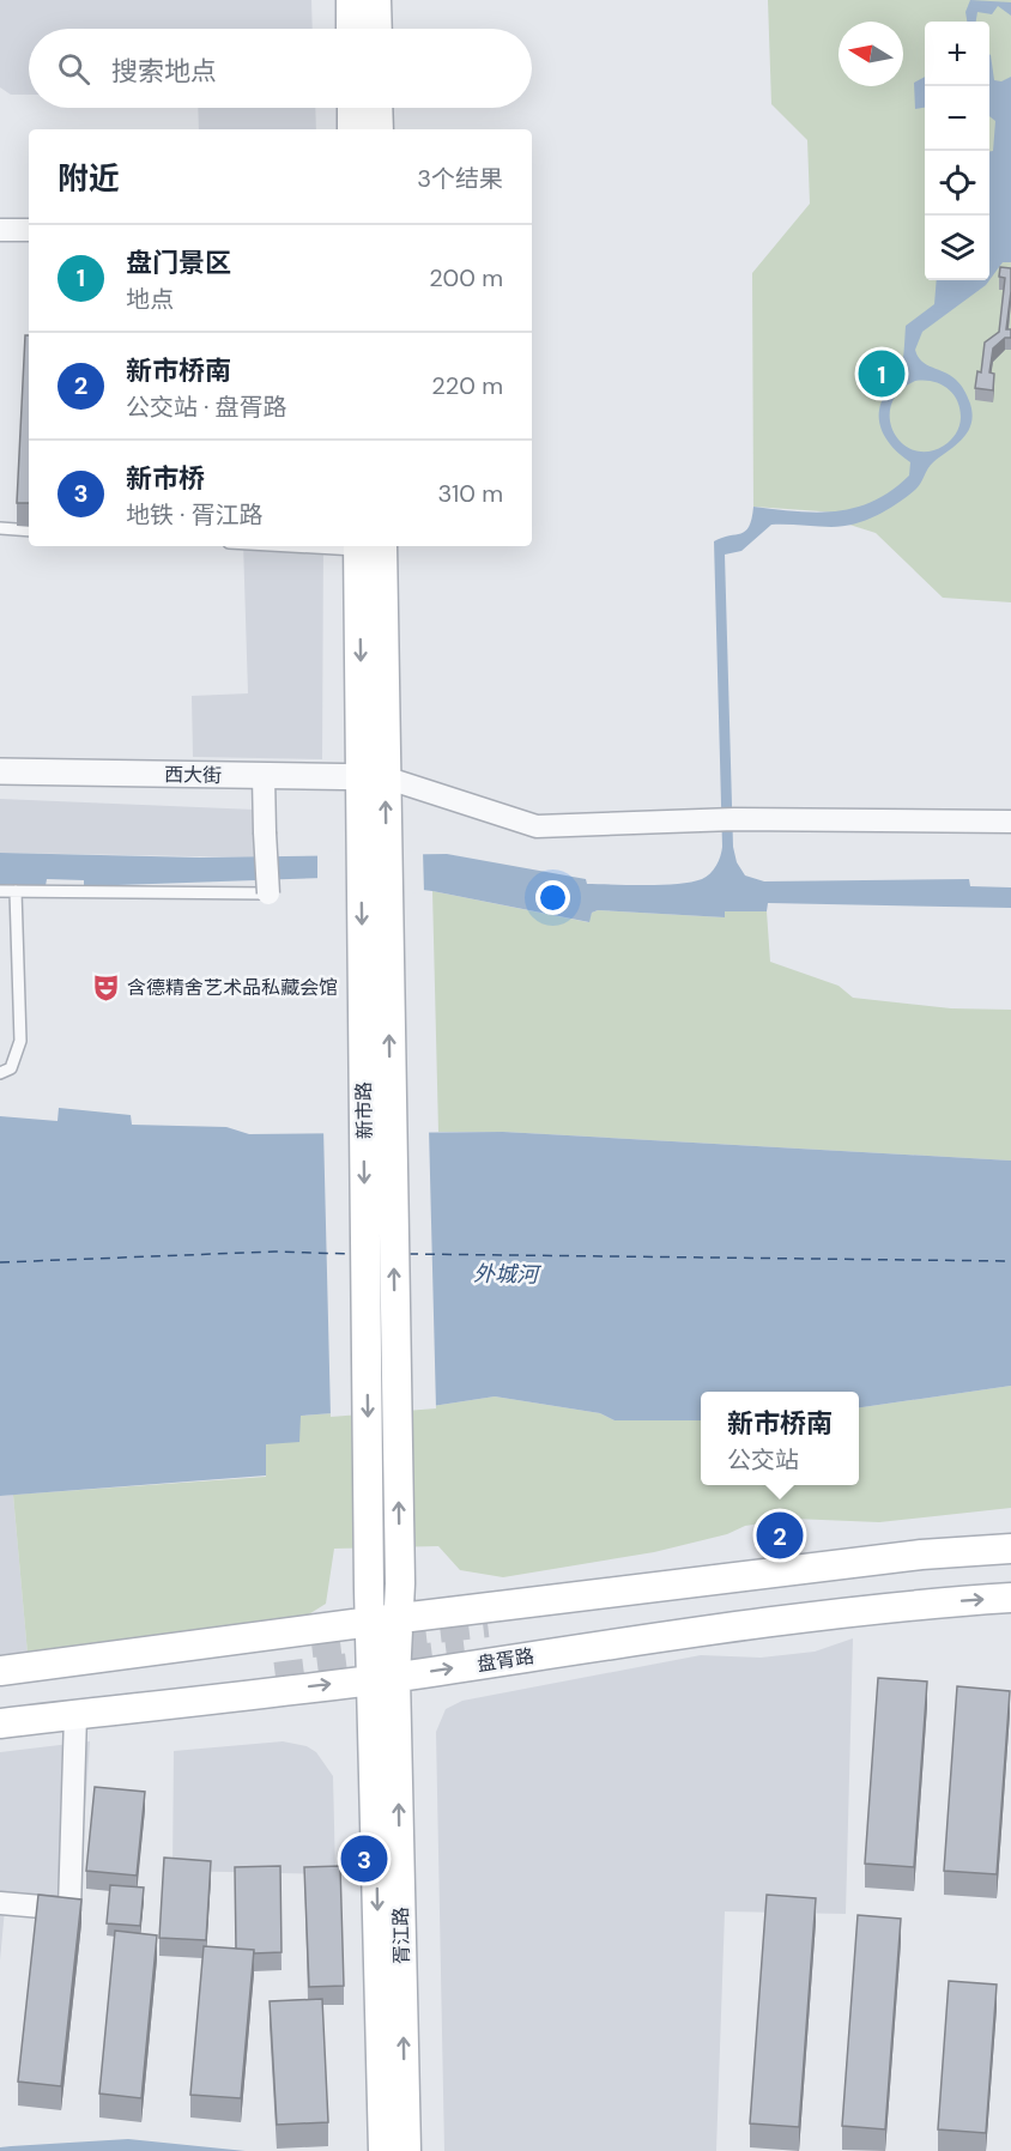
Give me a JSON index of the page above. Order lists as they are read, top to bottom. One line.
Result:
{"streets":{"main road":["新市路","盘胥路","胥江路"],"street":["西大街"]},"crossings":[["西大街","新市路"],["新市路","盘胥路"],["新市路","胥江路"],["盘胥路","胥江路"]],"water":["外城河"],"places":{"theatre":["含德精舍艺术品私藏会馆"]},"north":"left","page":{"map_buttons":["+","−"],"search":"搜索地点","heading":["附近","3个结果"],"list":[{"mark":"1","name":"盘门景区","note":"地点","value":"200 m"},{"mark":"2","name":"新市桥南","note":"公交站 · 盘胥路","value":"220 m"},{"mark":"3","name":"新市桥","note":"地铁 · 胥江路","value":"310 m"}],"pins":["1","2","3"],"popup":["新市桥南","公交站"]}}
